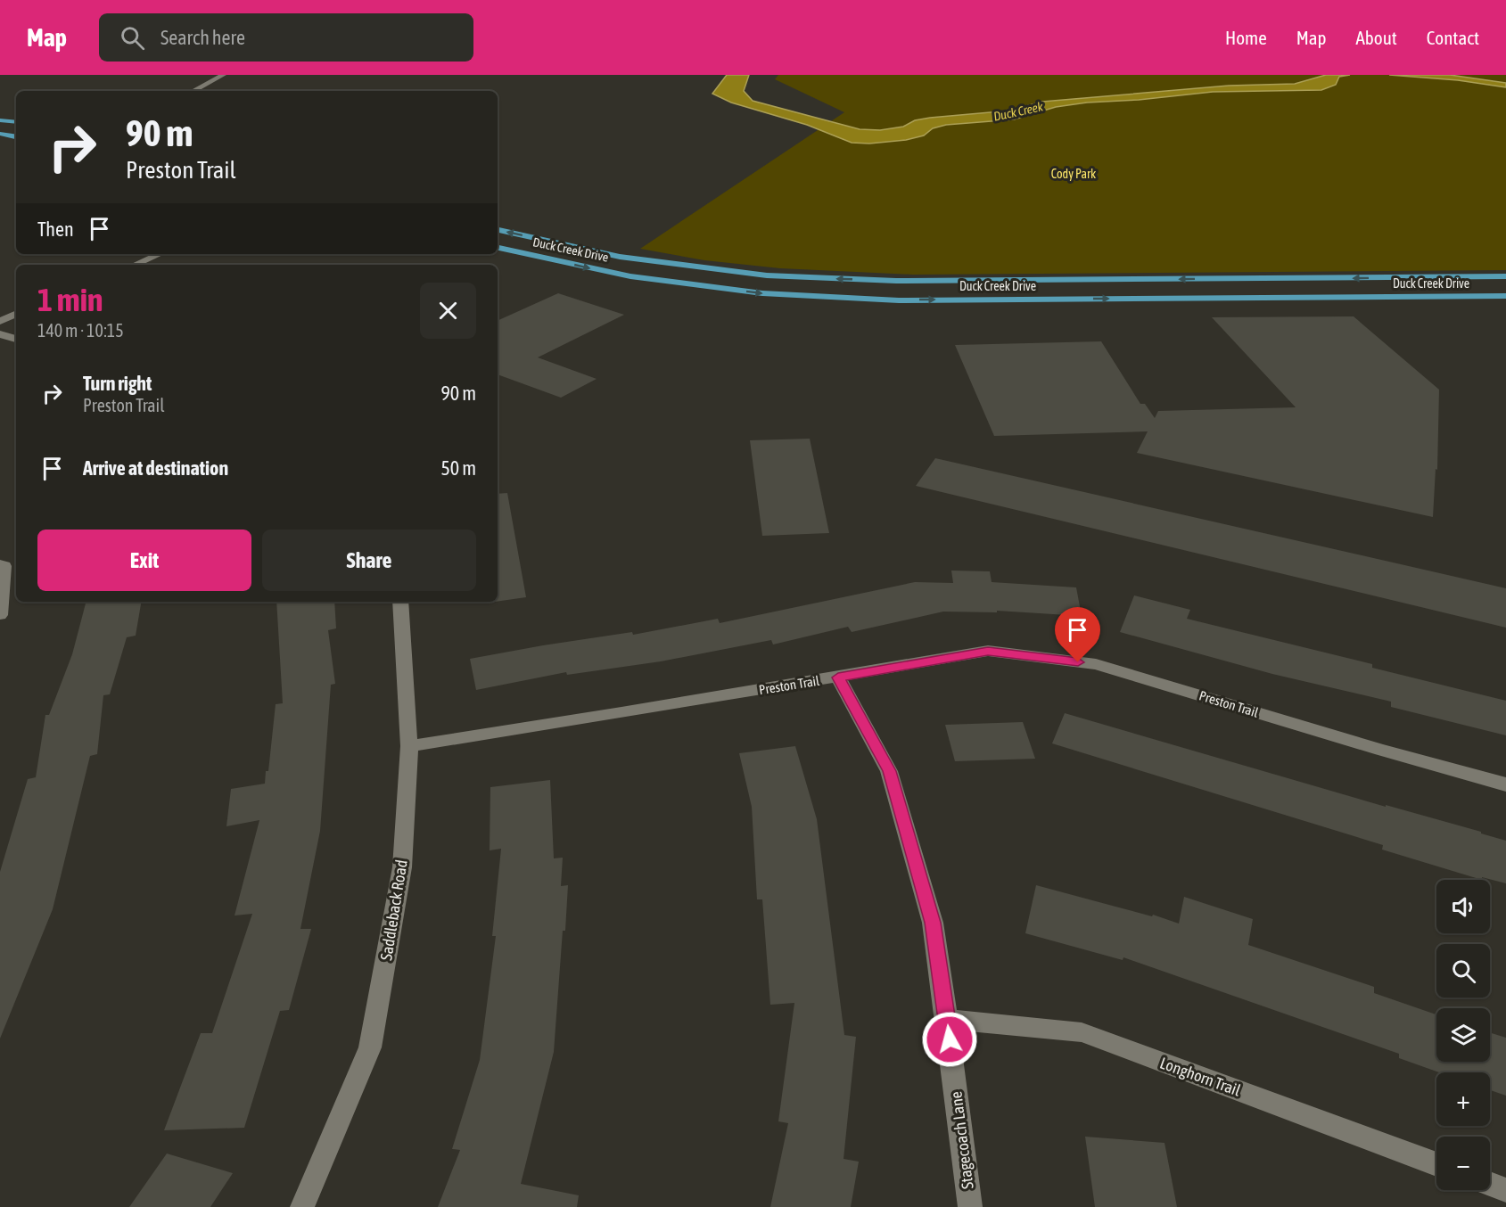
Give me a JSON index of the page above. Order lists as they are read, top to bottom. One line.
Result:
{"streets":{"main road":["Duck Creek Drive"],"street":["Preston Trail","Saddleback Road","Longhorn Trail","Stagecoach Lane"]},"crossings":[["Preston Trail","Saddleback Road"],["Preston Trail","Stagecoach Lane"],["Longhorn Trail","Stagecoach Lane"]],"water":["Duck Creek"],"parks":["Cody Park"],"page":{"header":"Map","search":"Search here","nav":["Home","Map","About","Contact"],"turn":["90 m","Preston Trail"],"then":"Then","heading":["1 min","140 m · 10:15"],"list":[{"name":"Turn right","note":"Preston Trail","value":"90 m"},{"name":"Arrive at destination","value":"50 m"}],"buttons":["Exit","Share"],"map_buttons":["+","−"]}}
